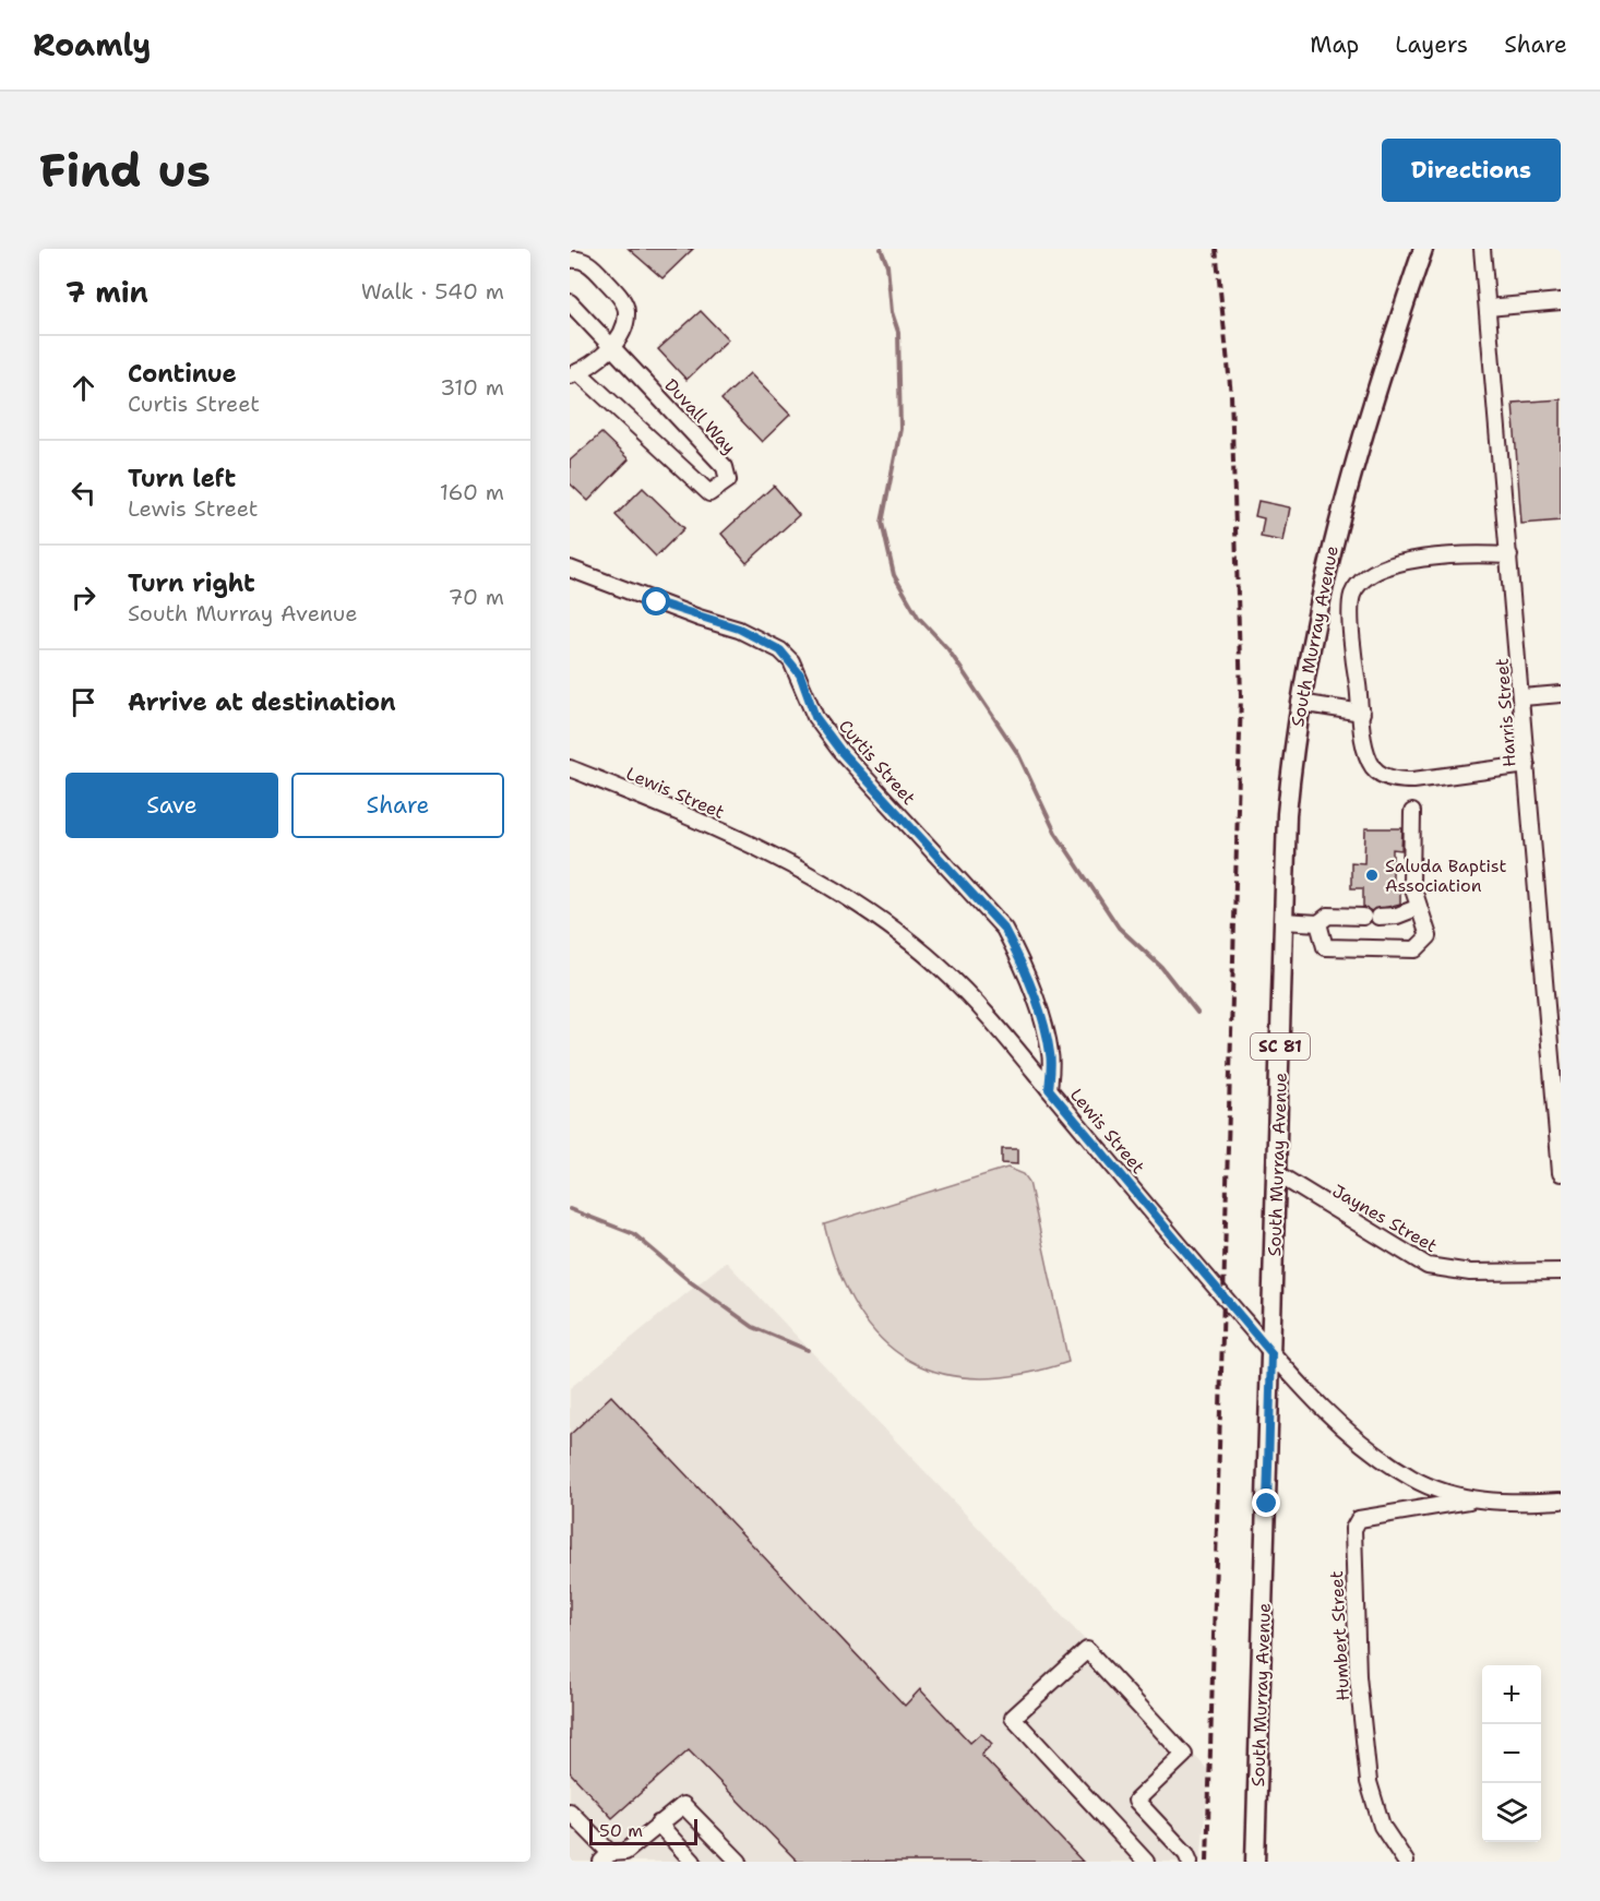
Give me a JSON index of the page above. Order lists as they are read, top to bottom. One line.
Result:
{"streets":{"main road":["South Murray Avenue","SC 81"],"street":["Duvall Way","Harris Street","Curtis Street","Lewis Street","Jaynes Street","Humbert Street"]},"crossings":[["South Murray Avenue","Lewis Street"],["South Murray Avenue","Jaynes Street"],["Curtis Street","Lewis Street"],["Lewis Street","Humbert Street"]],"places":["Saluda Baptist Association"],"scale_bar":"50 m","page":{"header":"Roamly","nav":["Map","Layers","Share"],"buttons":["Directions",["Save","Share"]],"title":"Find us","heading":["7 min","Walk · 540 m"],"list":[["Continue","Curtis Street","310 m"],["Turn left","Lewis Street","160 m"],["Turn right","South Murray Avenue","70 m"],"Arrive at destination"],"map_buttons":["+","−"],"scale":"50 m"}}
